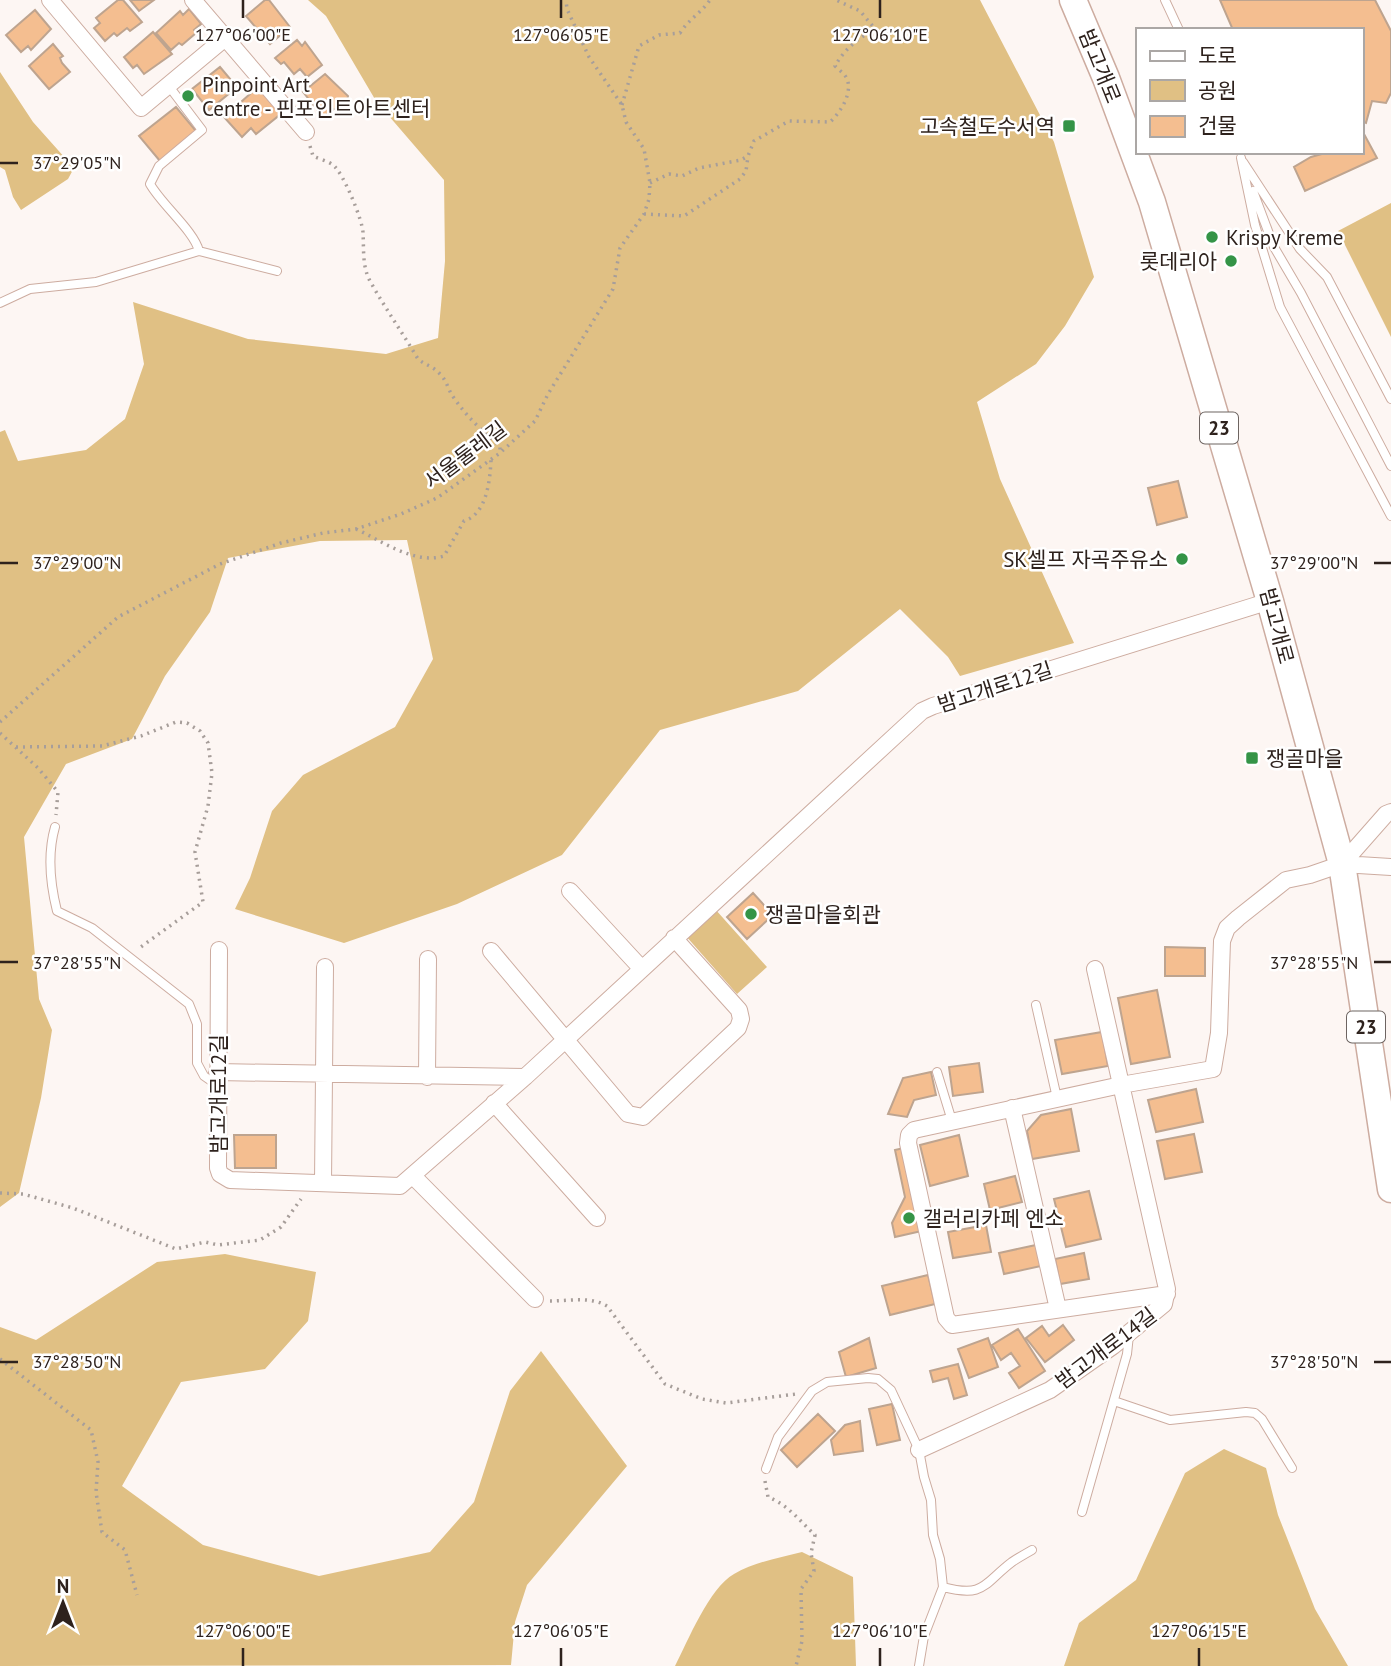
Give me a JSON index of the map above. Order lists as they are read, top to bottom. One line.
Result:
{"streets":{"main road":["밤고개로","23"],"street":["밤고개로12길","밤고개로14길"],"path":["서울둘레길"]},"crossings":[["밤고개로","밤고개로12길"]],"places":{"other":["Pinpoint Art Centre - 핀포인트아트센터","Krispy Kreme","롯데리아","SK셀프 자곡주유소","쟁골마을회관","갤러리카페 엔소"],"transit":["고속철도수서역","쟁골마을"]},"legend":["도로","공원","건물"],"north":"top","coordinates":["127°06'00\"E","127°06'05\"E","127°06'10\"E","37°29'05\"N","37°29'00\"N","37°28'55\"N","37°28'50\"N","127°06'15\"E"]}
